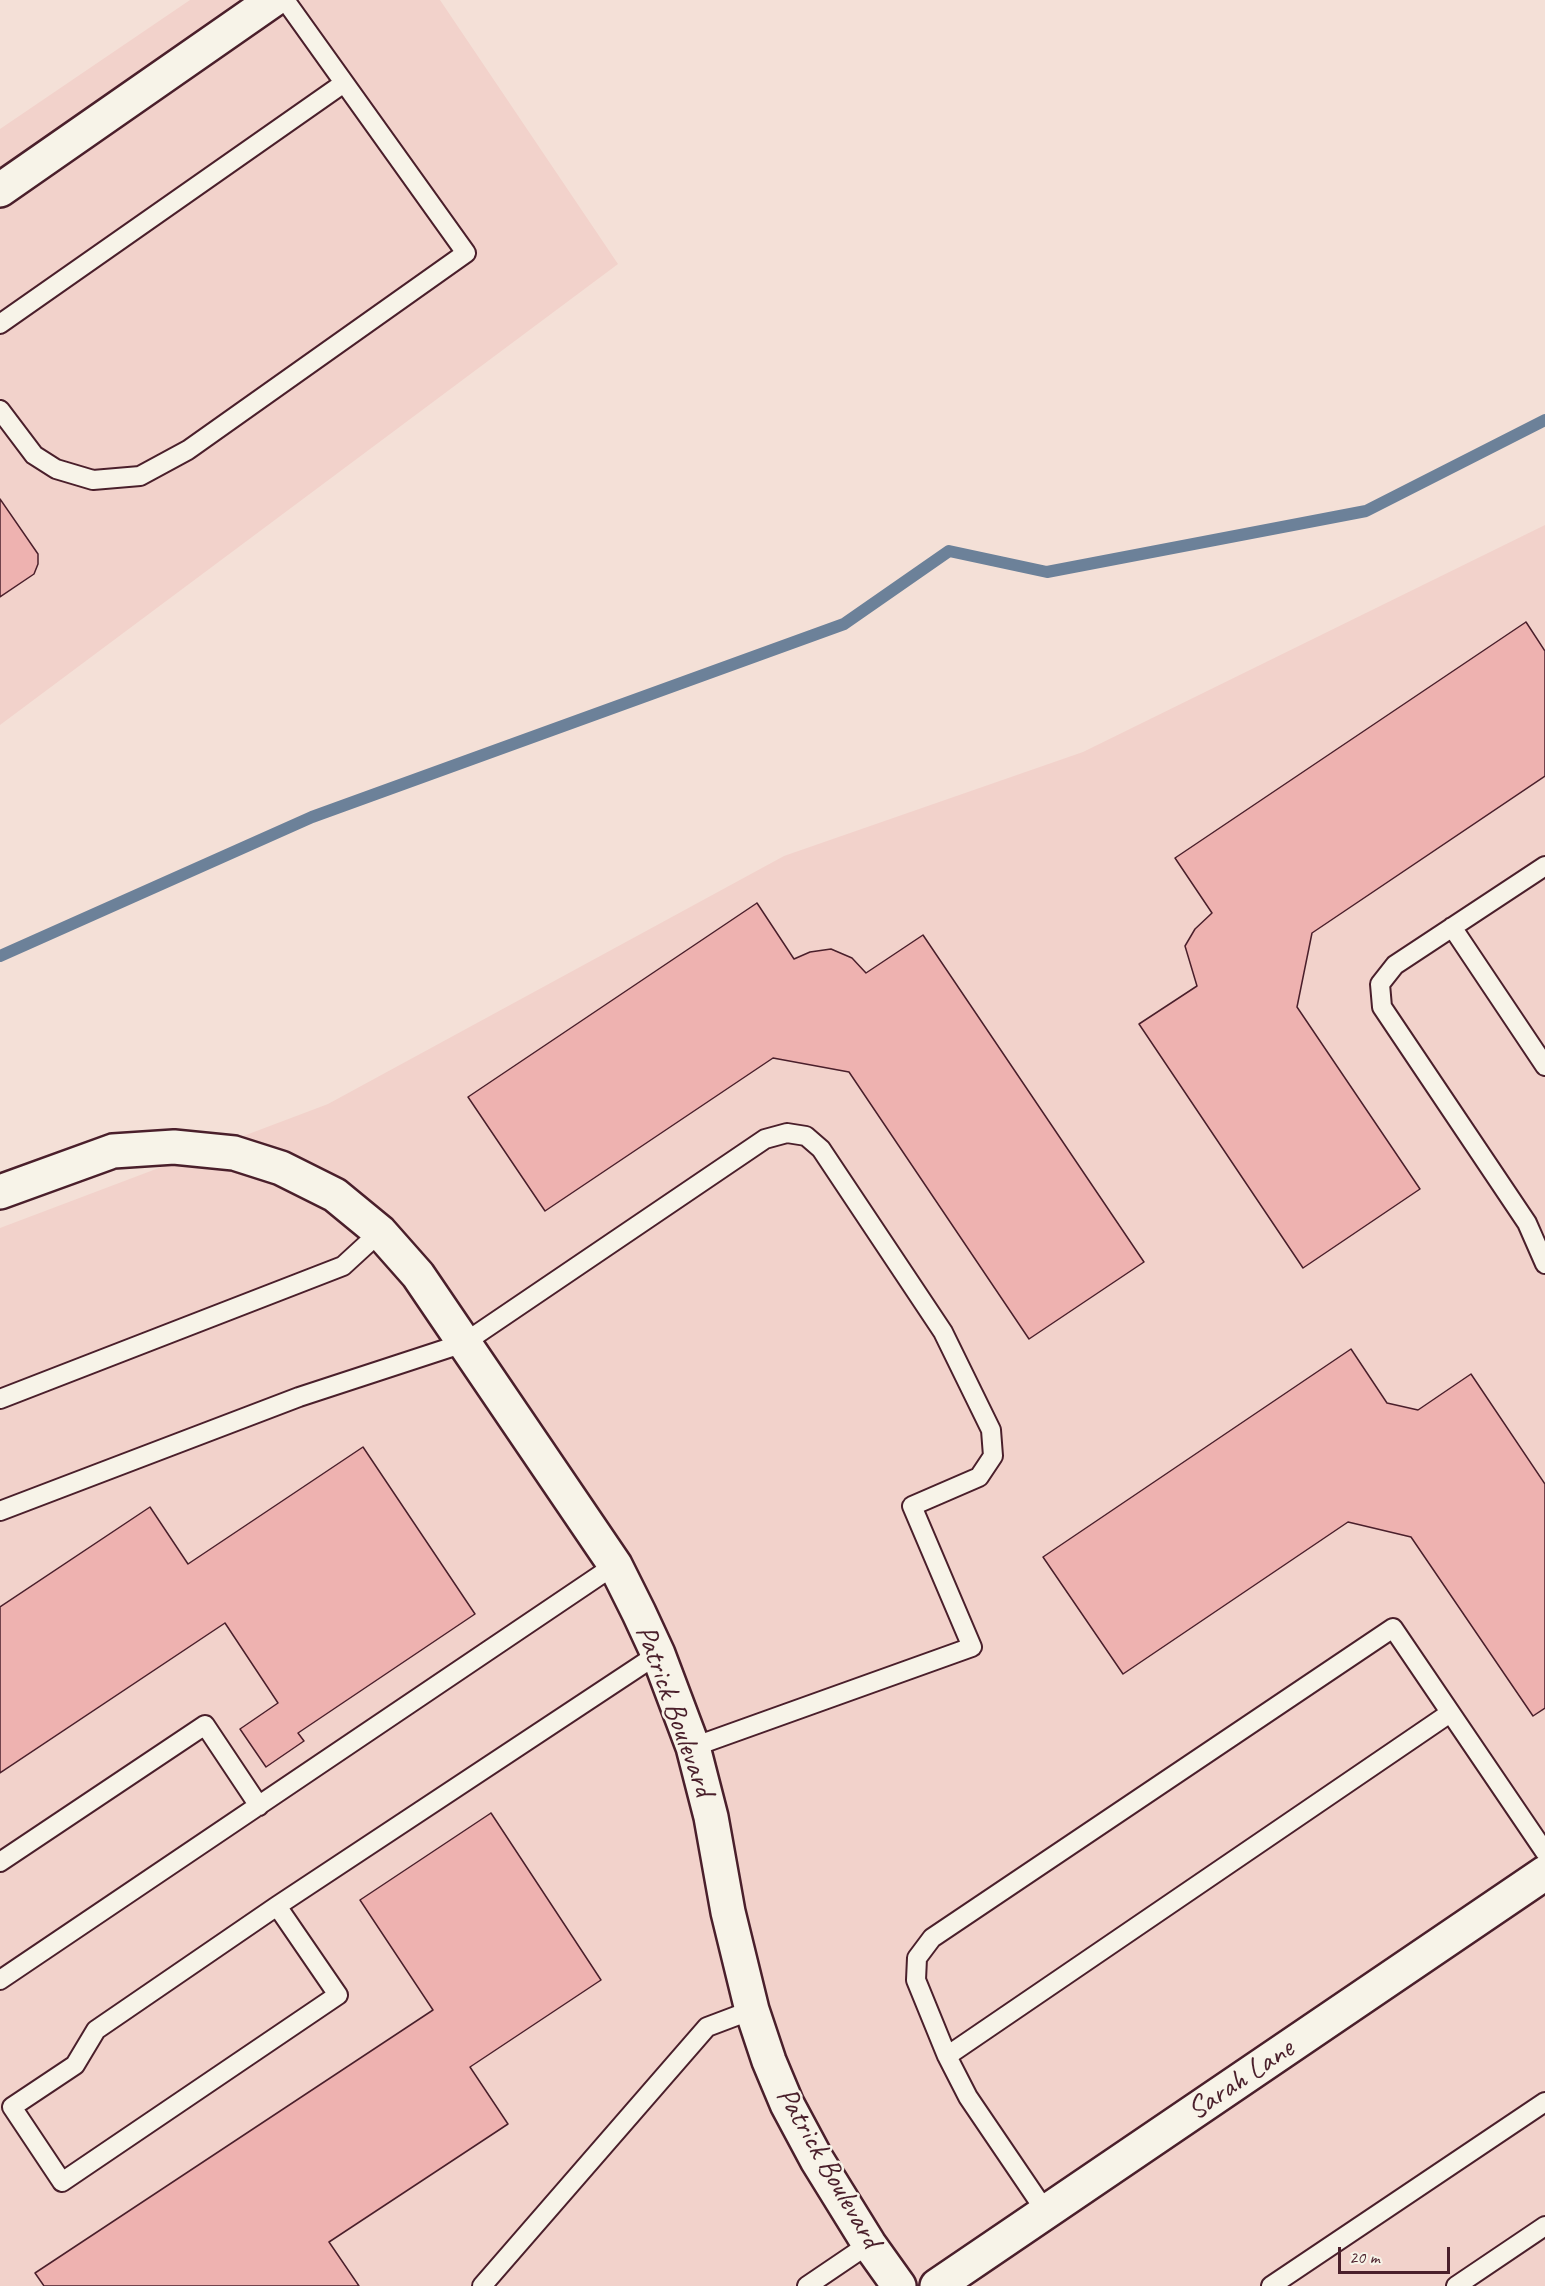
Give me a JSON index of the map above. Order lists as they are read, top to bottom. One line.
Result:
{"streets":{"street":["Patrick Boulevard","Sarah Lane"]},"scale_bar":"20 m"}
